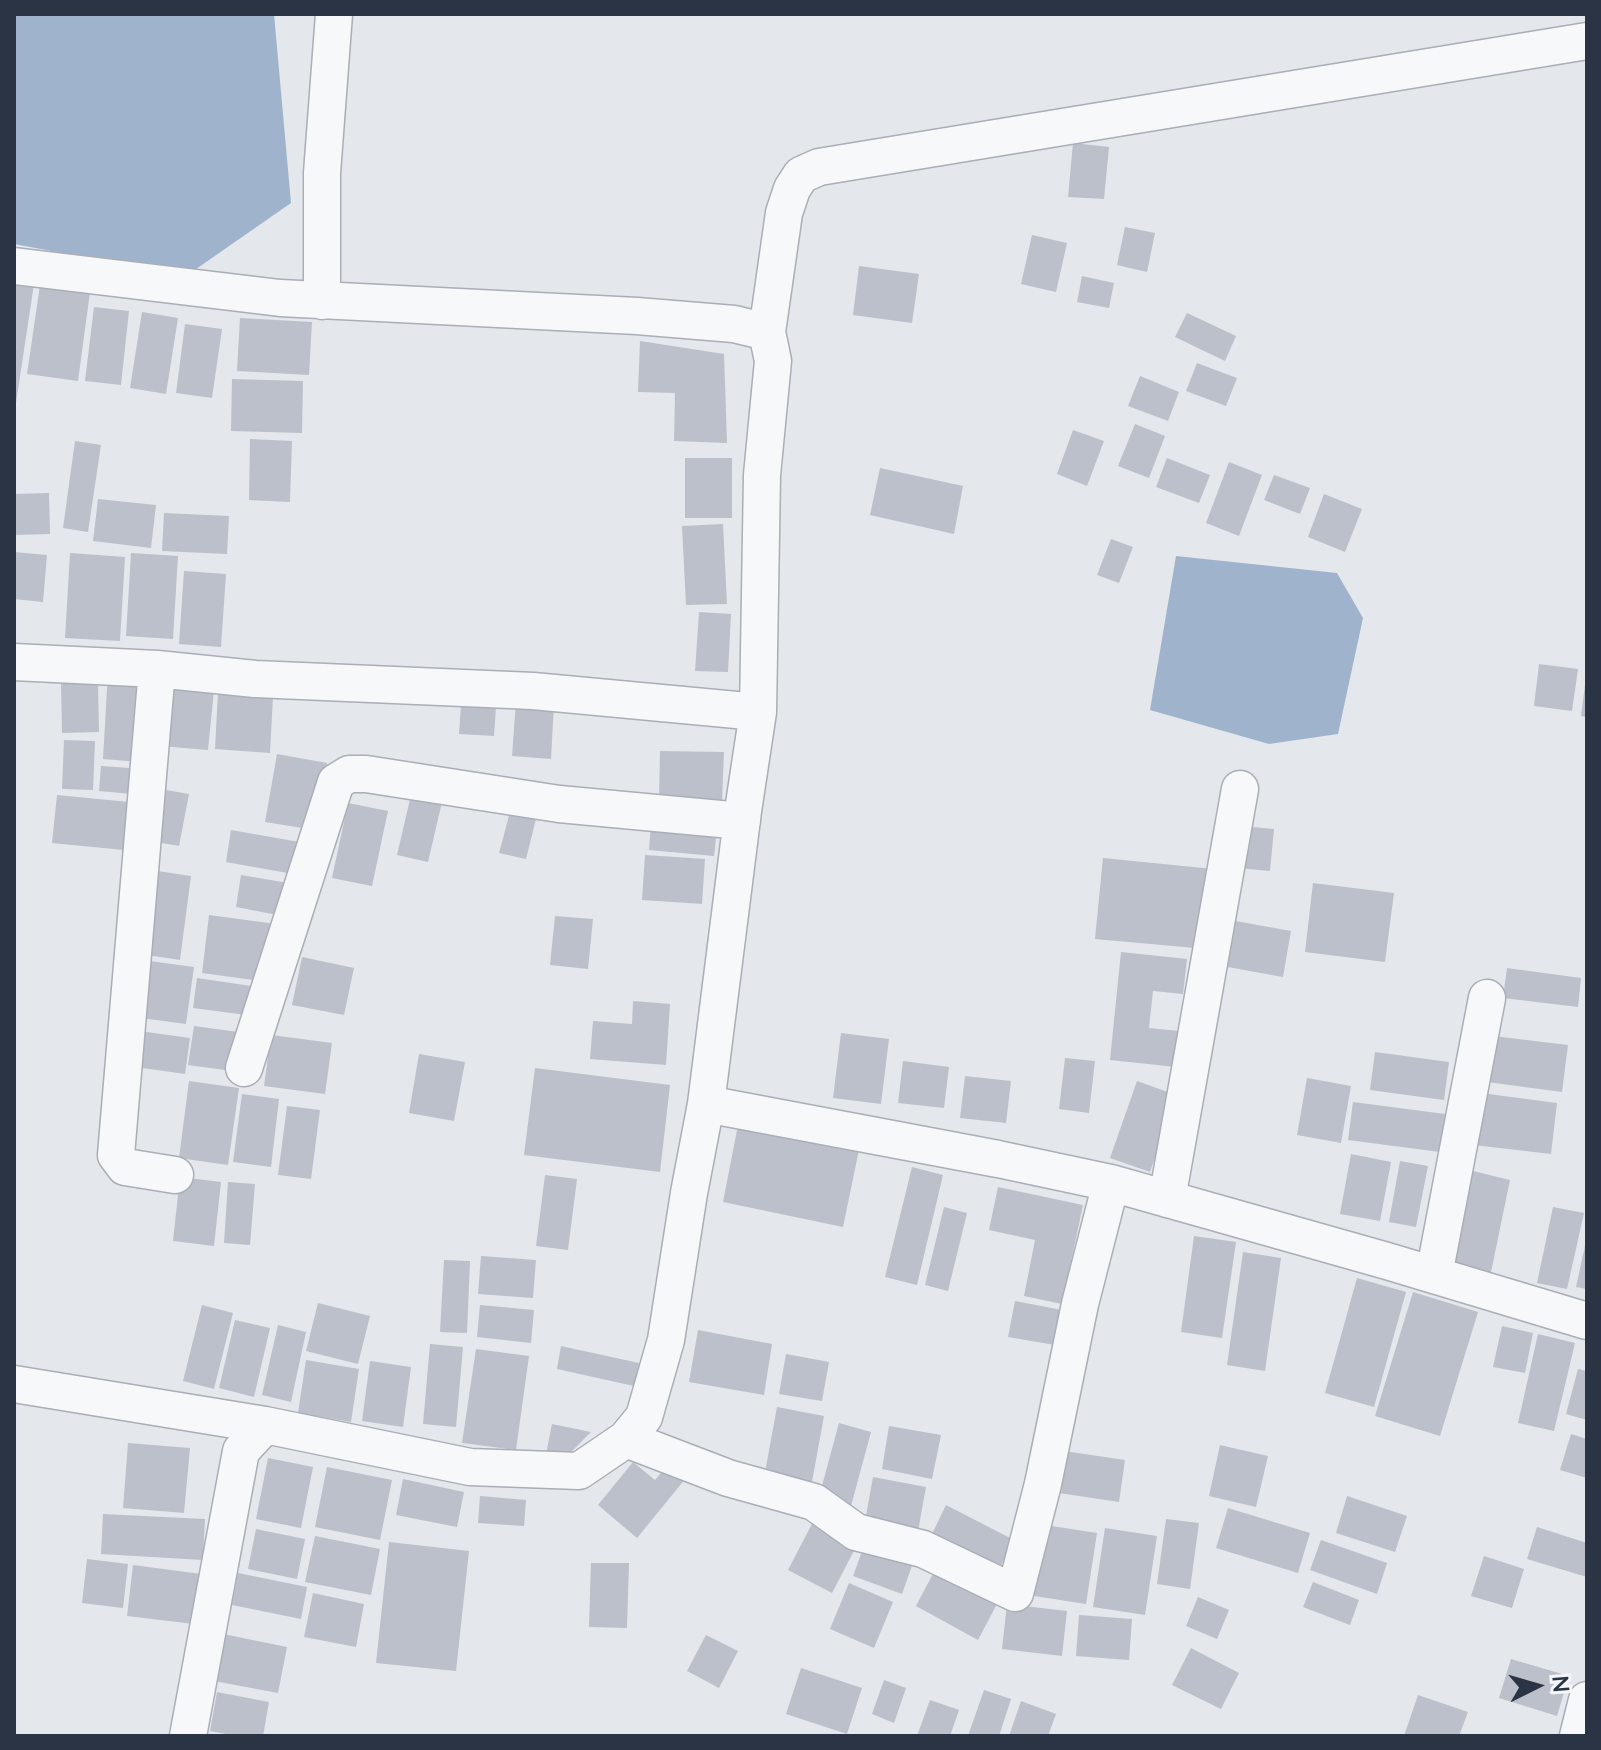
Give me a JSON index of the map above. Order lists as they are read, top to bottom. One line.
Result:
{"north":"right"}
